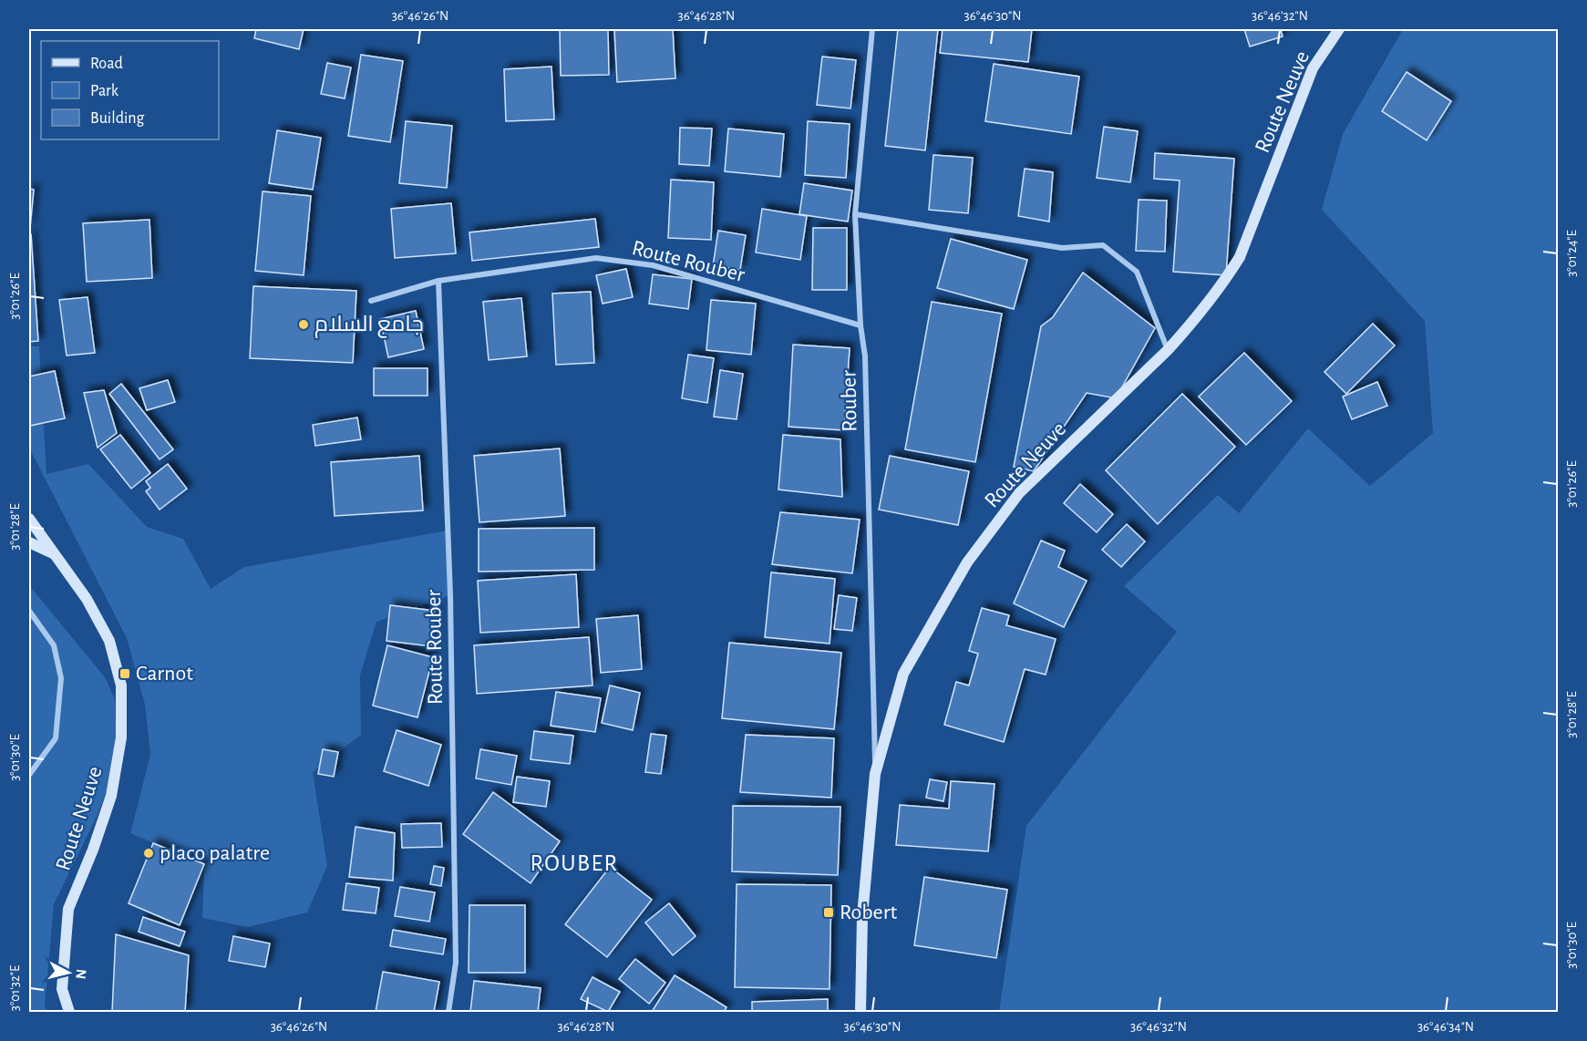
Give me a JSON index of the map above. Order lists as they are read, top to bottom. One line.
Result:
{"streets":{"main road":["Route Neuve"],"street":["Route Rouber","Rouber"]},"crossings":[["Route Neuve","Rouber"],["Route Rouber","Rouber"]],"districts":["ROUBER"],"places":{"other":["جامع السلام","placo palatre"],"transit":["Carnot","Robert"]},"legend":["Road","Park","Building"],"north":"right","coordinates":["36°46'26\"N","36°46'28\"N","36°46'30\"N","36°46'32\"N","3°01'24\"E","3°01'26\"E","3°01'28\"E","3°01'30\"E","3°01'32\"E","36°46'34\"N"]}
